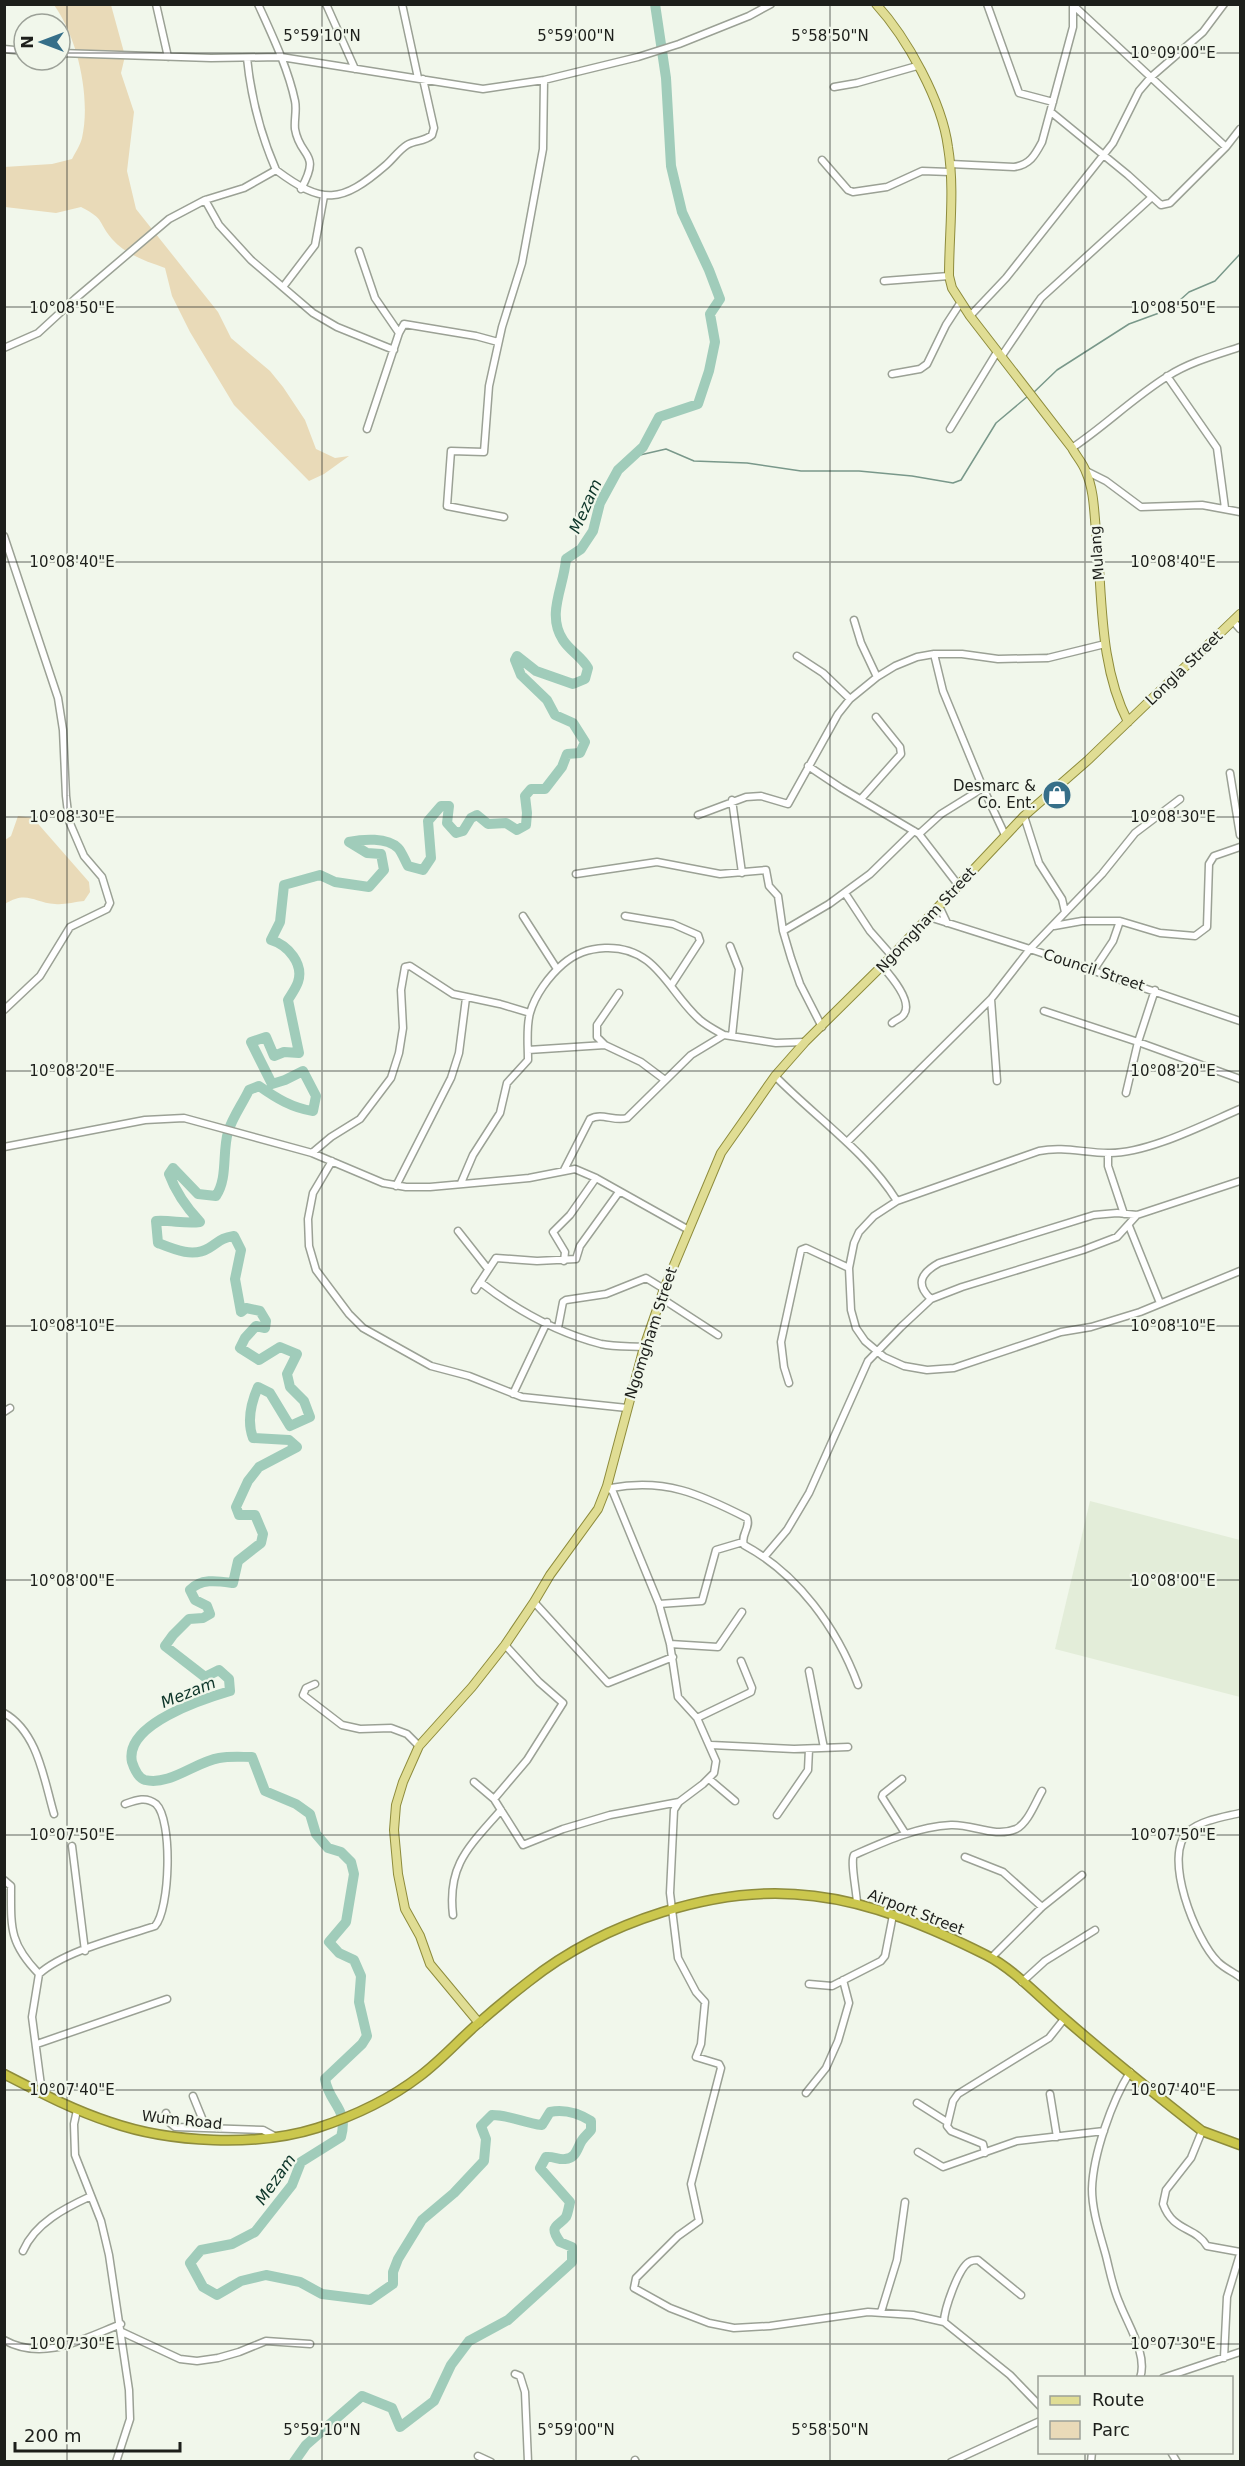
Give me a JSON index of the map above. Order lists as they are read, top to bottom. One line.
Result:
{"streets":{"highway":["Airport Street","Wum Road"],"main road":["Mulang","Longla Street","Ngomgham Street"],"street":["Council Street"]},"crossings":[["Mulang","Longla Street"],["Mulang","Ngomgham Street"],["Longla Street","Ngomgham Street"],["Ngomgham Street","Council Street"],["Ngomgham Street","Airport Street"],["Airport Street","Wum Road"]],"water":["Mezam"],"places":{"shop":["Desmarc & Co. Ent."]},"legend":["Route","Parc"],"scale_bar":"200 m","north":"left","coordinates":["5°59'10\"N","5°59'00\"N","5°58'50\"N","10°09'00\"E","10°08'50\"E","10°08'40\"E","10°08'30\"E","10°08'20\"E","10°08'10\"E","10°08'00\"E","10°07'50\"E","10°07'40\"E","10°07'30\"E"]}
